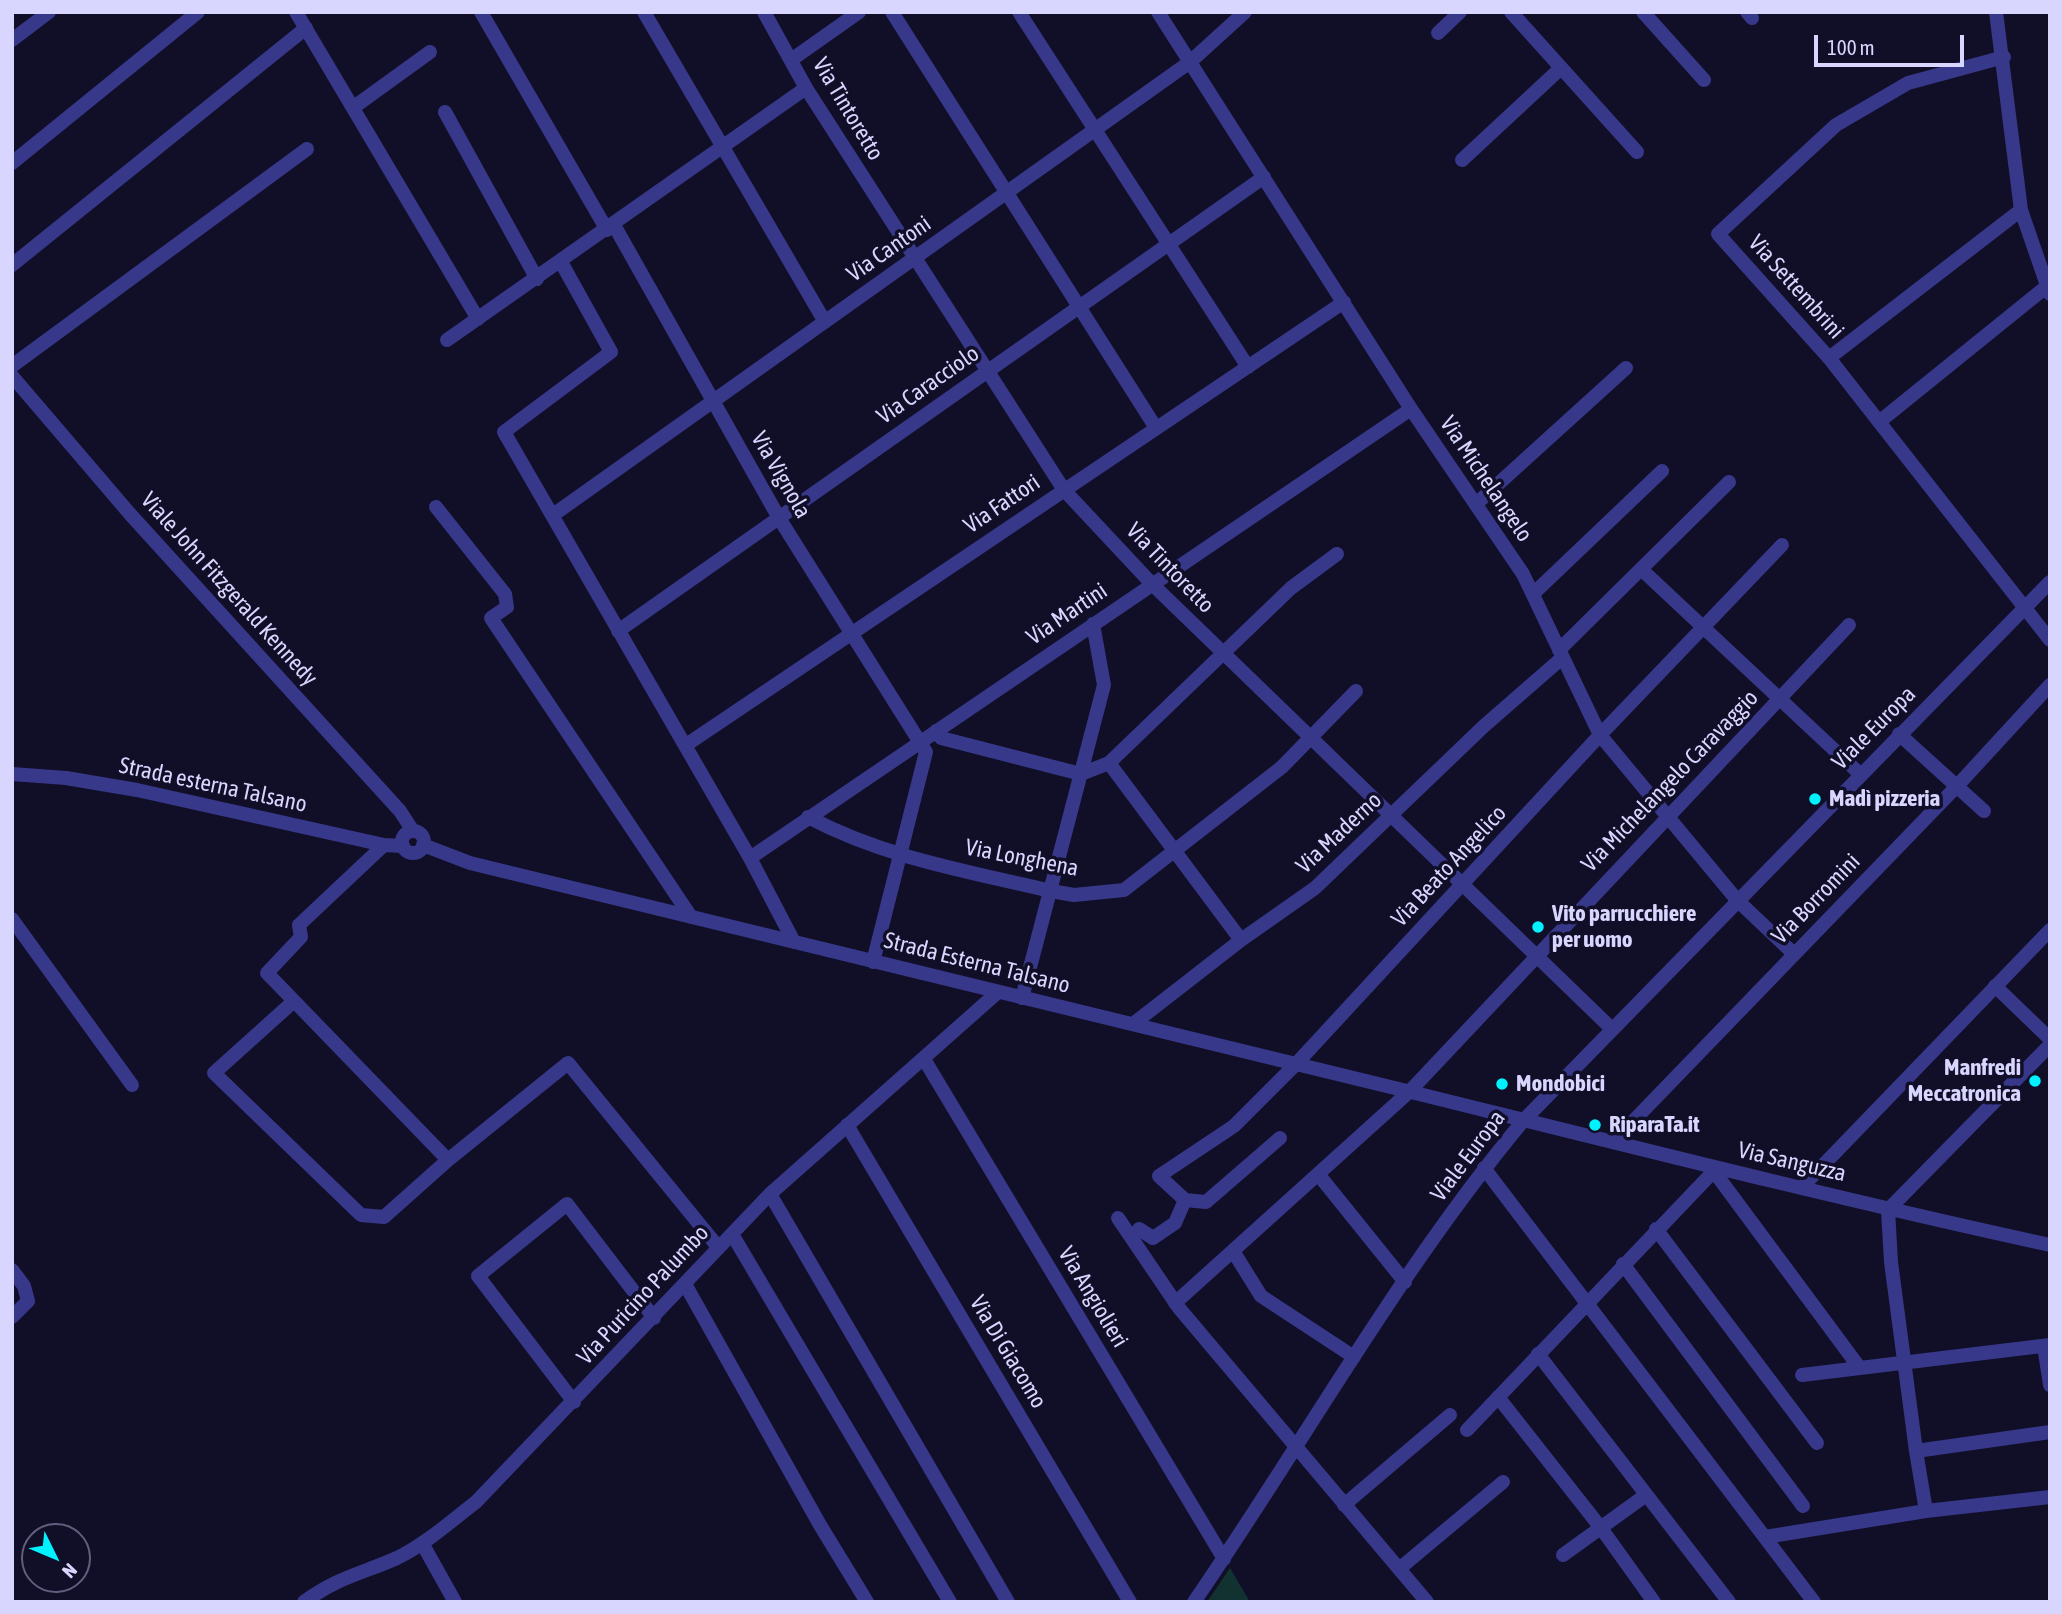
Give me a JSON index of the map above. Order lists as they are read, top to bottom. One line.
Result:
{"streets":{"street":["Via Tintoretto","Via Cantoni","Via Settembrini","Via Caracciolo","Via Vignola","Via Michelangelo","Via Fattori","Viale John Fitzgerald Kennedy","Via Martini","Viale Europa","Via Michelangelo Caravaggio","Strada esterna Talsano","Via Maderno","Via Longhena","Via Beato Angelico","Via Borromini","Strada Esterna Talsano","Via Sanguzza","Via Puricino Palumbo","Via Angiolieri","Via Di Giacomo"]},"crossings":[["Via Tintoretto","Via Cantoni"],["Via Tintoretto","Via Caracciolo"],["Via Tintoretto","Via Fattori"],["Via Tintoretto","Via Martini"],["Via Tintoretto","Viale Europa"],["Via Tintoretto","Via Michelangelo Caravaggio"],["Via Tintoretto","Via Maderno"],["Via Tintoretto","Via Longhena"],["Via Tintoretto","Via Beato Angelico"],["Via Cantoni","Via Vignola"],["Via Cantoni","Via Michelangelo"],["Via Settembrini","Viale Europa"],["Via Caracciolo","Via Vignola"],["Via Caracciolo","Via Michelangelo"],["Via Vignola","Via Fattori"],["Via Vignola","Via Martini"],["Via Michelangelo","Via Fattori"],["Via Michelangelo","Via Martini"],["Via Michelangelo","Viale Europa"],["Via Michelangelo","Via Michelangelo Caravaggio"],["Via Michelangelo","Via Maderno"],["Via Michelangelo","Via Beato Angelico"],["Via Michelangelo","Via Borromini"],["Viale John Fitzgerald Kennedy","Strada esterna Talsano"],["Viale John Fitzgerald Kennedy","Strada Esterna Talsano"],["Via Martini","Via Longhena"],["Viale Europa","Strada Esterna Talsano"],["Viale Europa","Via Sanguzza"],["Viale Europa","Via Angiolieri"],["Via Michelangelo Caravaggio","Strada Esterna Talsano"],["Strada esterna Talsano","Strada Esterna Talsano"],["Via Maderno","Strada Esterna Talsano"],["Via Beato Angelico","Strada Esterna Talsano"],["Via Borromini","Via Sanguzza"],["Strada Esterna Talsano","Via Sanguzza"],["Strada Esterna Talsano","Via Puricino Palumbo"],["Via Puricino Palumbo","Via Angiolieri"],["Via Puricino Palumbo","Via Di Giacomo"]],"places":["Madì pizzeria","Vito parrucchiere per uomo","Manfredi Meccatronica","Mondobici","RiparaTa.it"],"scale_bar":"100 m","north":"bottom right"}
